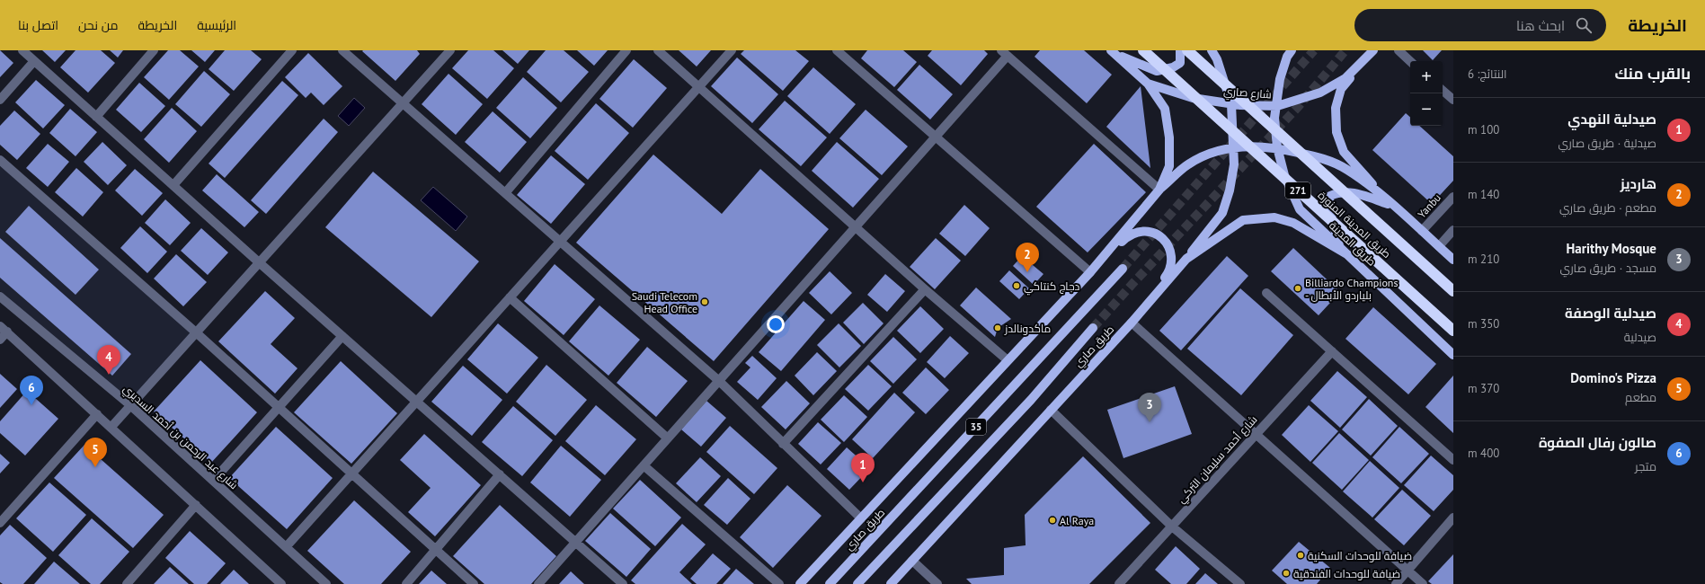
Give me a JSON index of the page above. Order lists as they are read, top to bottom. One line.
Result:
{"streets":{"highway":["271","طريق المدينة المنورة"],"main road":["شارع صاري","طريق المدينة","طريق صاري","35"],"street":["Yanbu","شارع عبد الرحمن بن أحمد السديري","شارع أحمد سليمان التركي"]},"crossings":[["شارع صاري","طريق المدينة"],["طريق المدينة","طريق صاري"]],"places":["دجاج كنتاكي","Billiardo Champions - بلياردو الأبطال","Saudi Telecom Head Office","ماكدونالدز","Al Raya","ضيافة للوحدات السكنية","ضيافة للوحدات الفندقية"],"page":{"header":"الخريطة","search":"ابحث هنا","nav":["الرئيسية","الخريطة","من نحن","اتصل بنا"],"heading":["بالقرب منك","النتائج: 6"],"map_buttons":["+","−"],"list":[{"mark":"1","name":"صيدلية النهدي","note":"صيدلية · طريق صاري","value":"100 m"},{"mark":"2","name":"هارديز","note":"مطعم · طريق صاري","value":"140 m"},{"mark":"3","name":"Harithy Mosque","note":"مسجد · طريق صاري","value":"210 m"},{"mark":"4","name":"صيدلية الوصفة","note":"صيدلية","value":"350 m"},{"mark":"5","name":"Domino's Pizza","note":"مطعم","value":"370 m"},{"mark":"6","name":"صالون رفال الصفوة","note":"متجر","value":"400 m"}],"pins":["2","4","6","3","5","1"]}}
